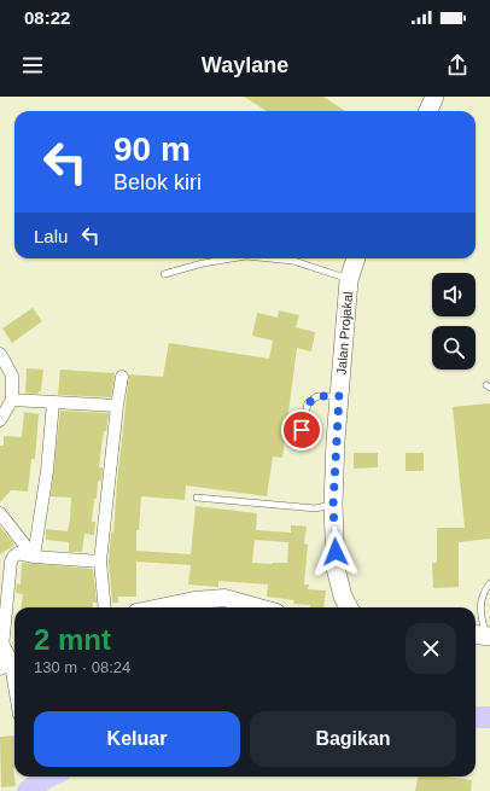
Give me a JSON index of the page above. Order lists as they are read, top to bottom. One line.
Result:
{"streets":{"main road":["Jalan Projakal"]},"page":{"status":"08:22","header":"Waylane","turn":["90 m","Belok kiri"],"then":"Lalu","heading":["2 mnt","130 m · 08:24"],"buttons":["Keluar","Bagikan"]}}
